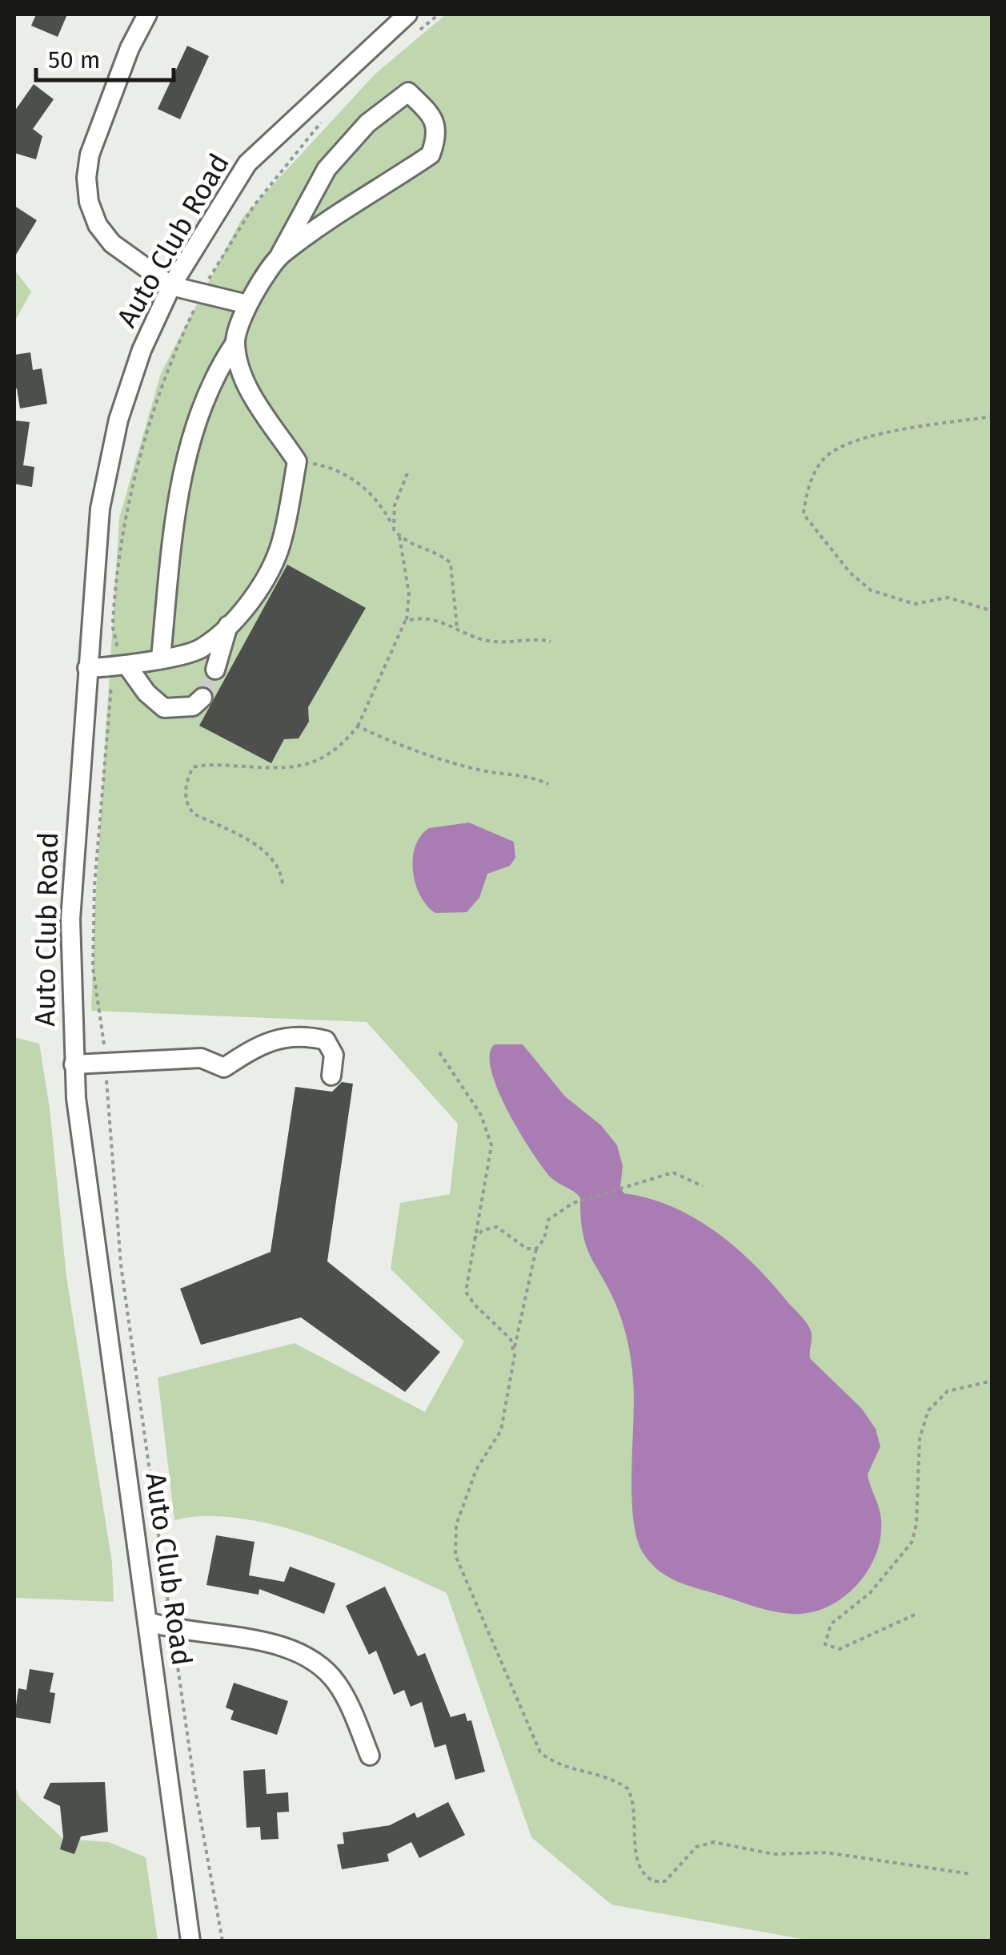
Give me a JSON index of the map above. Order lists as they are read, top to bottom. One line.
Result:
{"streets":{"street":["Auto Club Road"]},"scale_bar":"50 m"}
